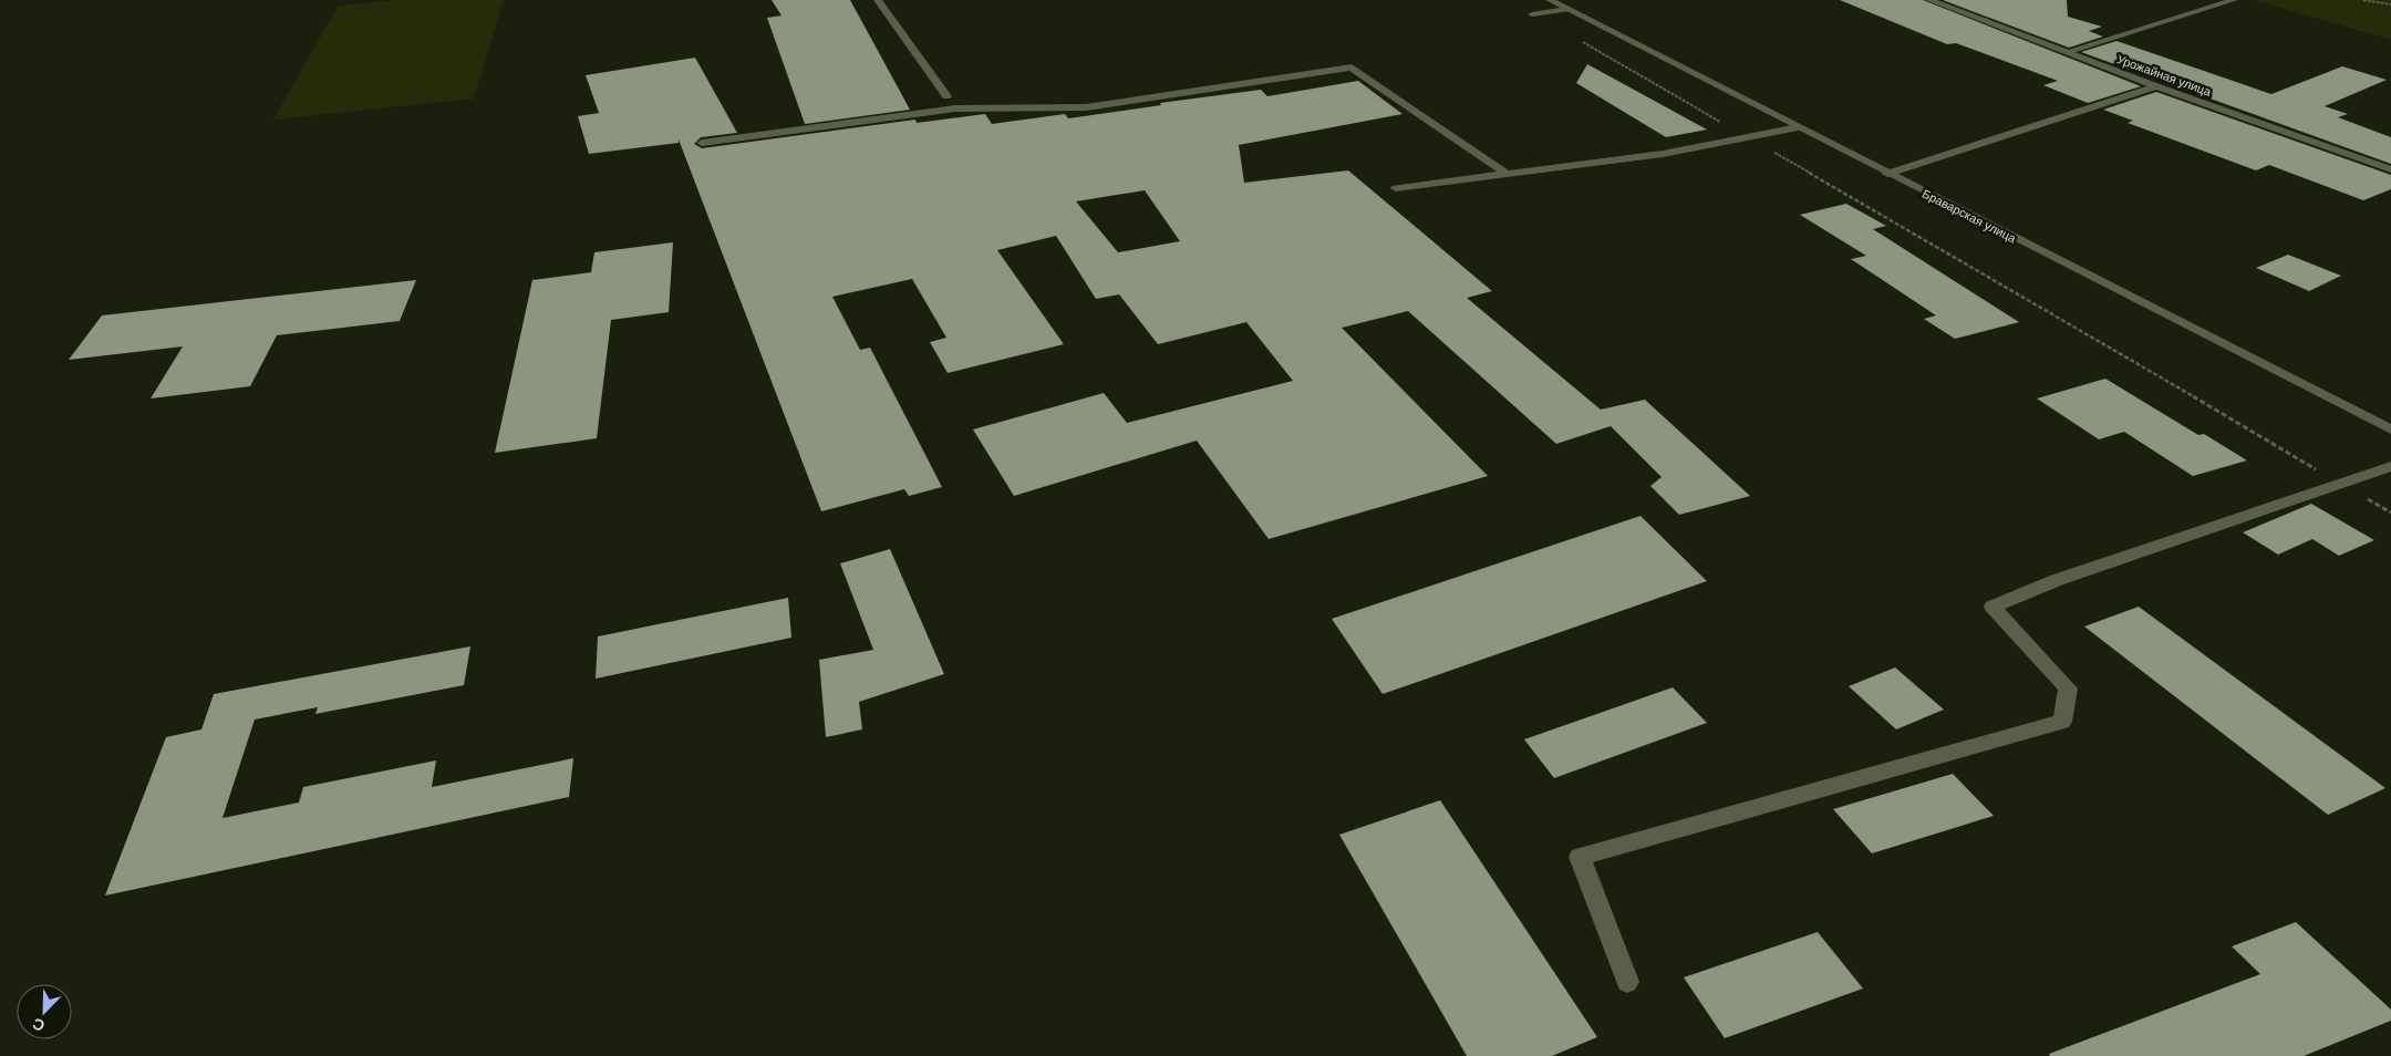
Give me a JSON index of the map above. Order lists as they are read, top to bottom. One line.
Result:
{"streets":{"main road":["Урожайная улица","Браварская улица"]},"north":"bottom left"}
